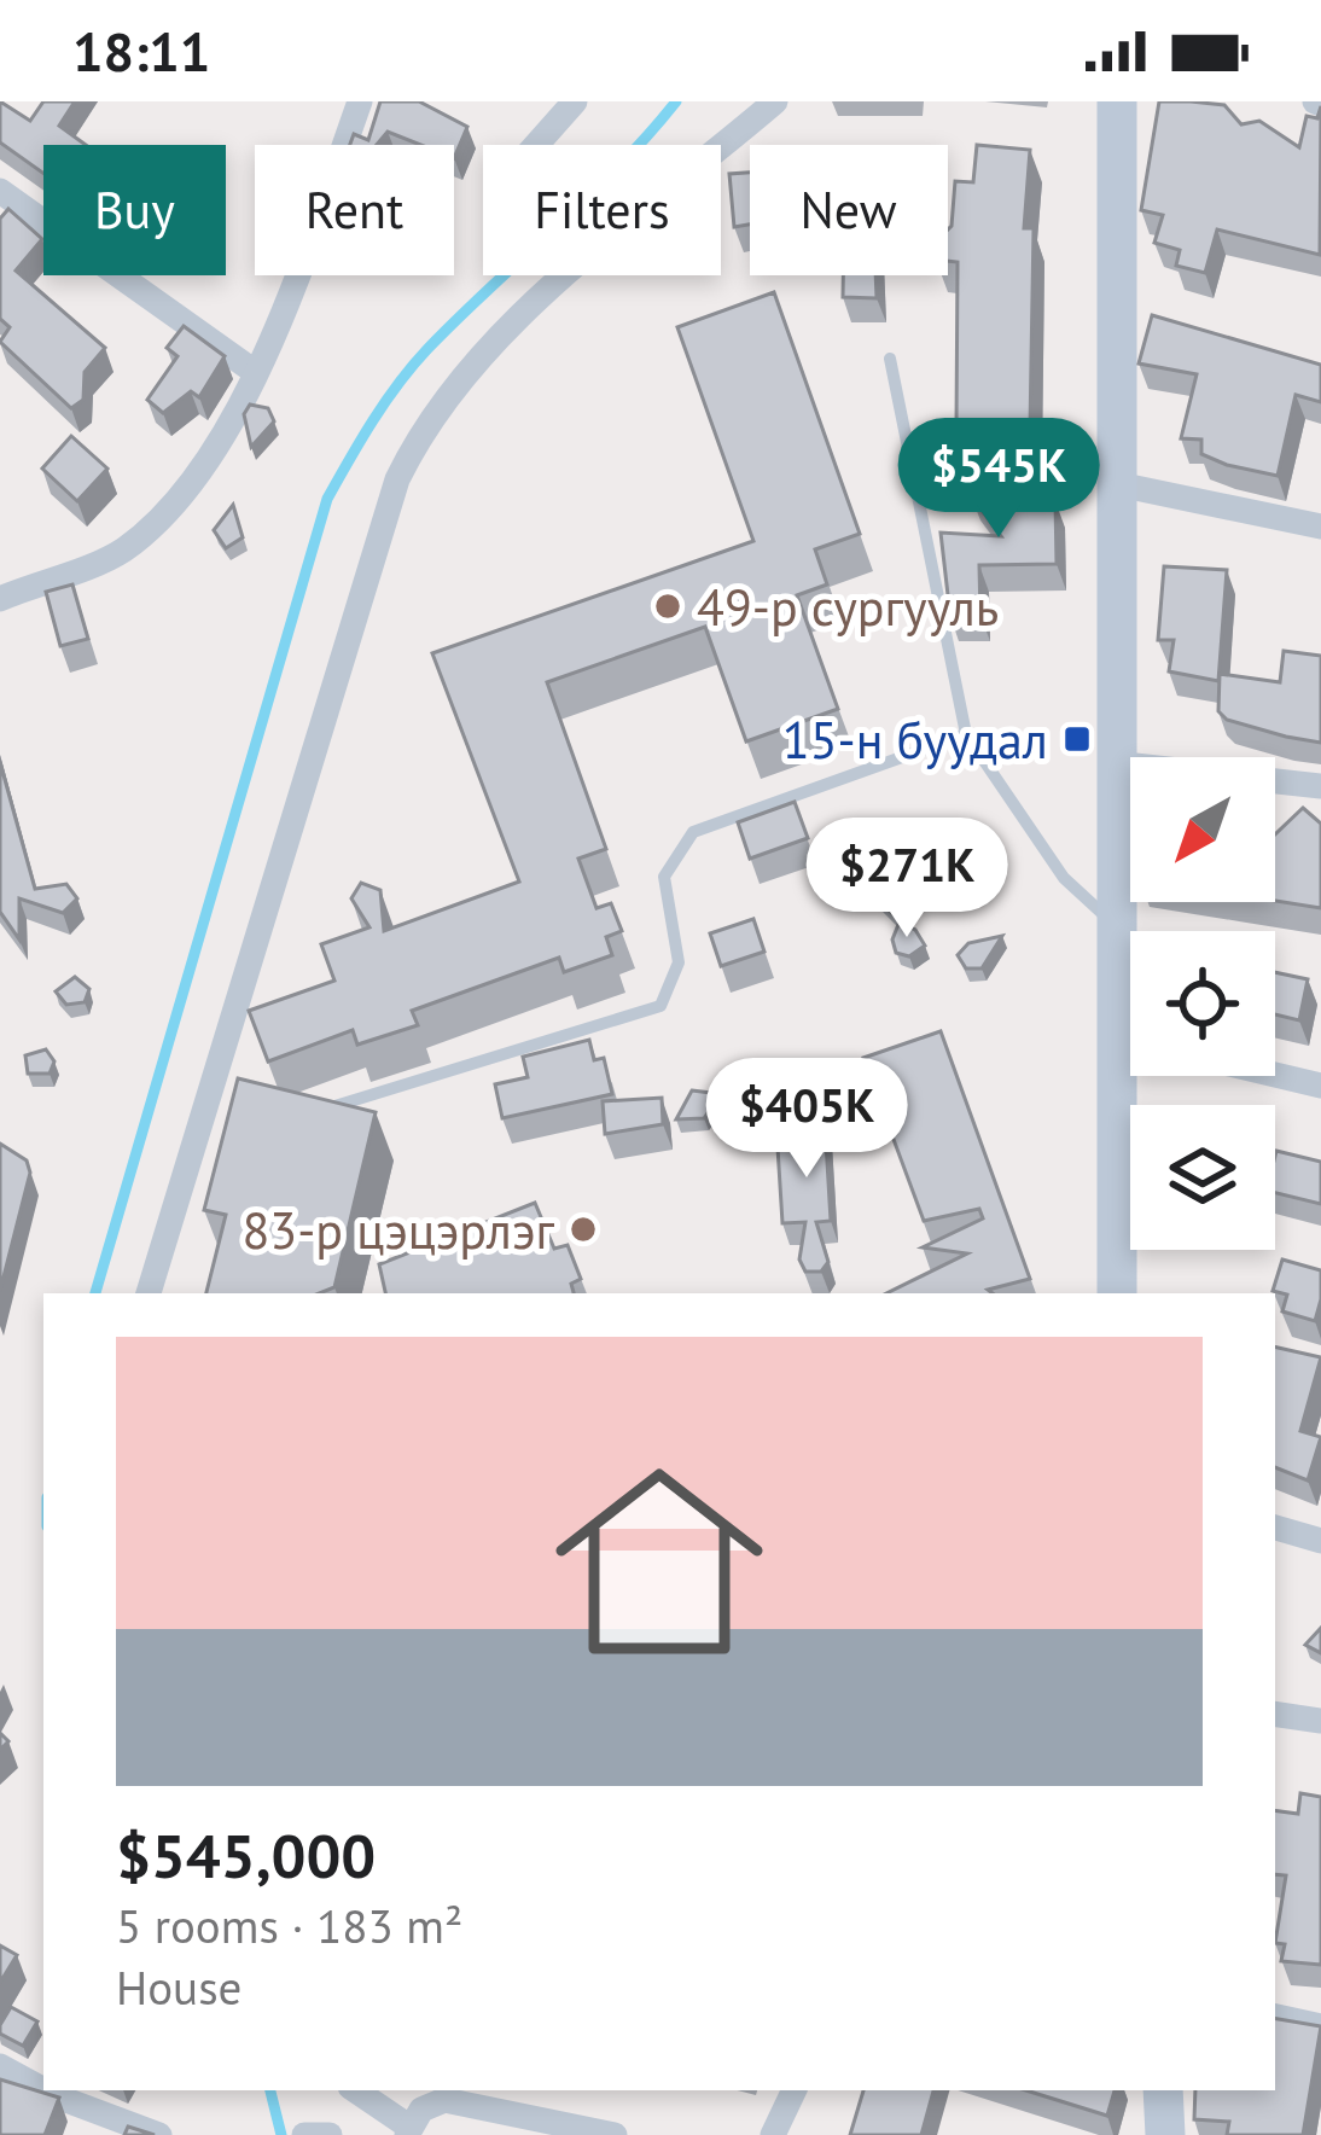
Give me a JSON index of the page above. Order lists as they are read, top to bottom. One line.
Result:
{"places":{"other":["49-р сургууль","83-р цэцэрлэг"],"transit":["15-н буудал"]},"north":"bottom left","page":{"status":"18:11","chip":["Buy","Rent","Filters","New"],"price":["$545K","$271K","$405K"],"list":[{"name":"$545,000","note":"5 rooms · 183 m² · House"}]}}
